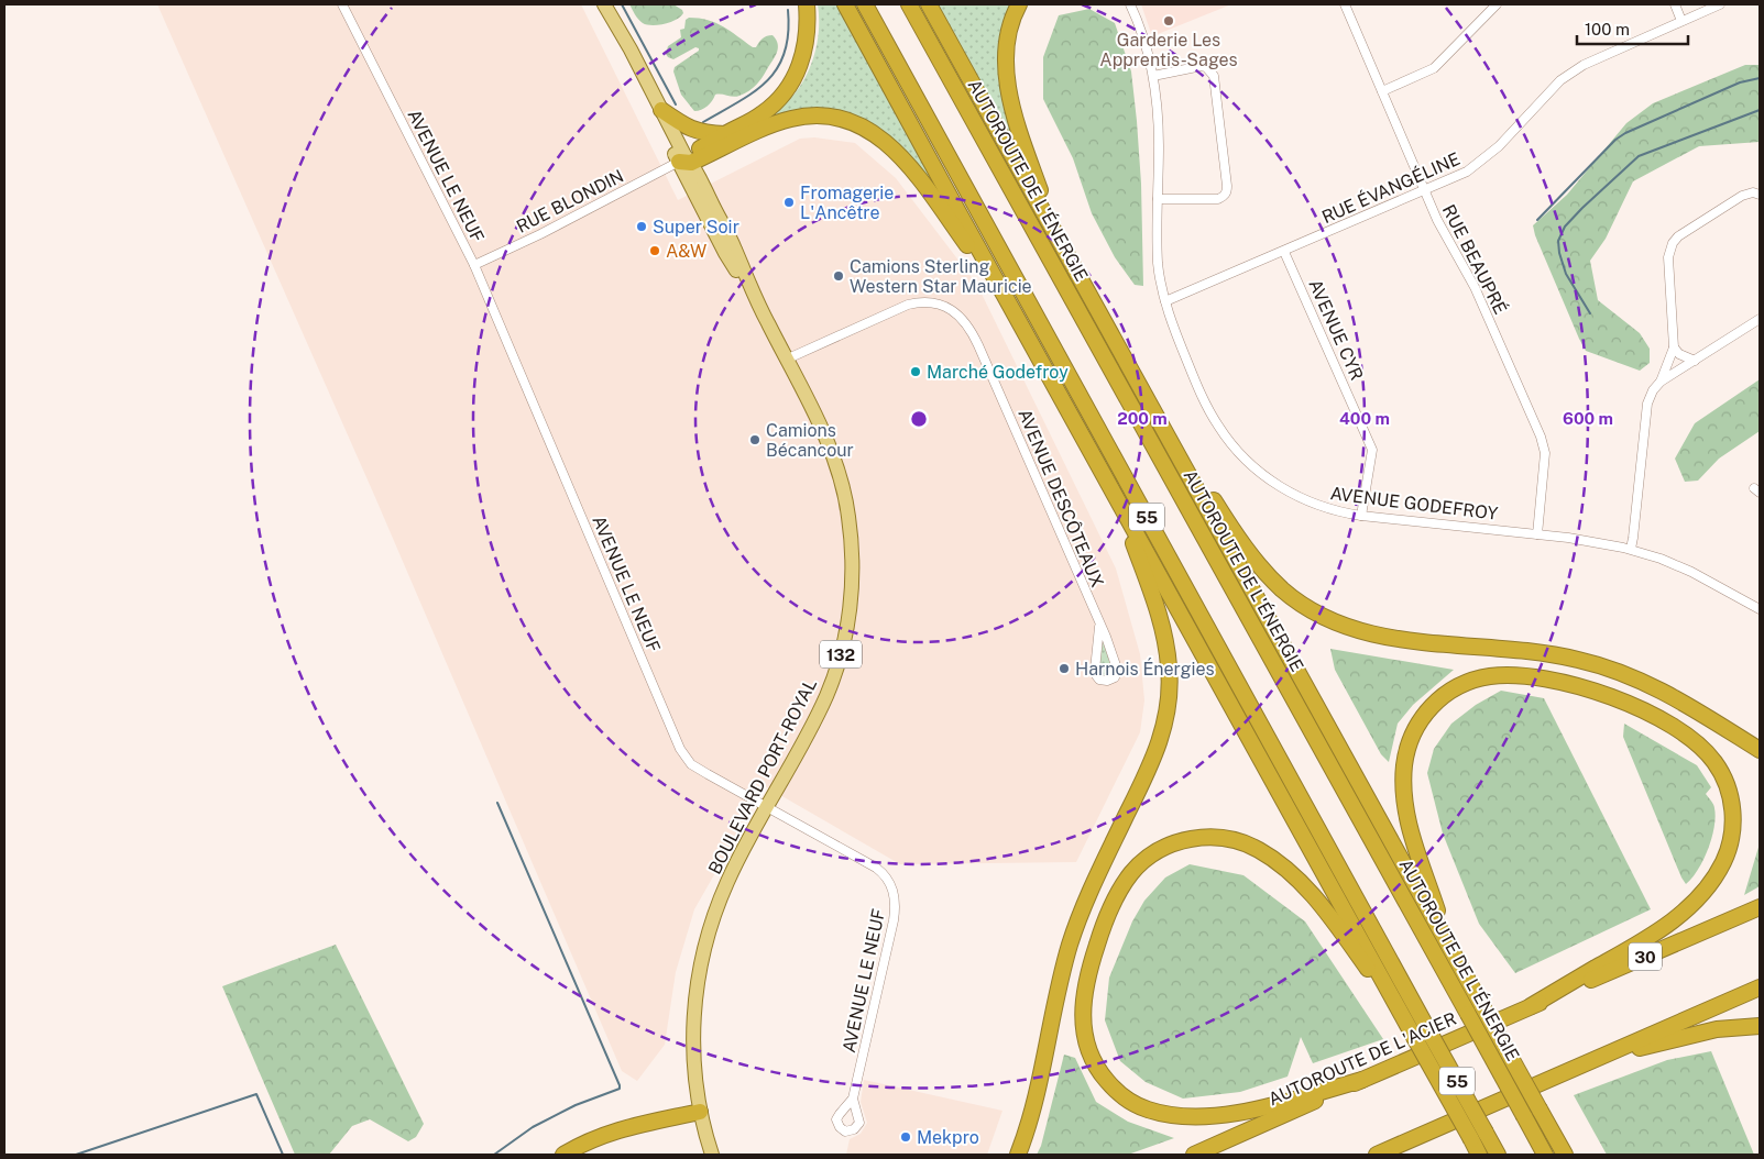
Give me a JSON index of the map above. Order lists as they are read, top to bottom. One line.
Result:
{"streets":{"highway":["AUTOROUTE DE L'ÉNERGIE","55","30","AUTOROUTE DE L'ACIER"],"main road":["132","BOULEVARD PORT-ROYAL"],"street":["AVENUE LE NEUF","RUE ÉVANGÉLINE","RUE BLONDIN","RUE BEAUPRÉ","AVENUE CYR","AVENUE DESCÔTEAUX","AVENUE GODEFROY"]},"crossings":[["AVENUE LE NEUF","RUE BLONDIN"],["AVENUE LE NEUF","BOULEVARD PORT-ROYAL"],["RUE ÉVANGÉLINE","RUE BEAUPRÉ"],["RUE ÉVANGÉLINE","AVENUE CYR"],["RUE ÉVANGÉLINE","AVENUE GODEFROY"],["RUE BLONDIN","BOULEVARD PORT-ROYAL"],["RUE BEAUPRÉ","AVENUE GODEFROY"],["AVENUE CYR","AVENUE GODEFROY"],["AVENUE DESCÔTEAUX","BOULEVARD PORT-ROYAL"]],"places":["Garderie Les Apprentis-Sages","Fromagerie L'Ancêtre","Super Soir","A&W","Camions Sterling Western Star Mauricie","Marché Godefroy","Camions Bécancour","Harnois Énergies","Mekpro"],"scale_bar":"100 m","rings":["200 m","400 m","600 m"]}
